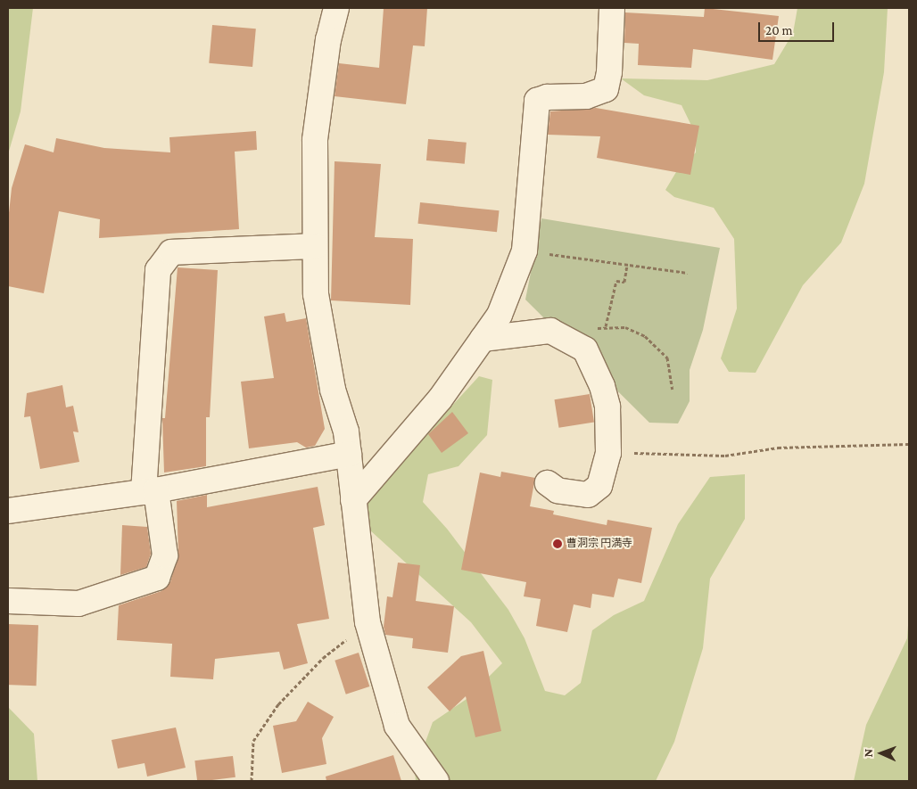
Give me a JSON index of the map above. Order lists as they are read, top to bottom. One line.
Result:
{"places":["曹洞宗 円満寺"],"scale_bar":"20 m","north":"left"}
